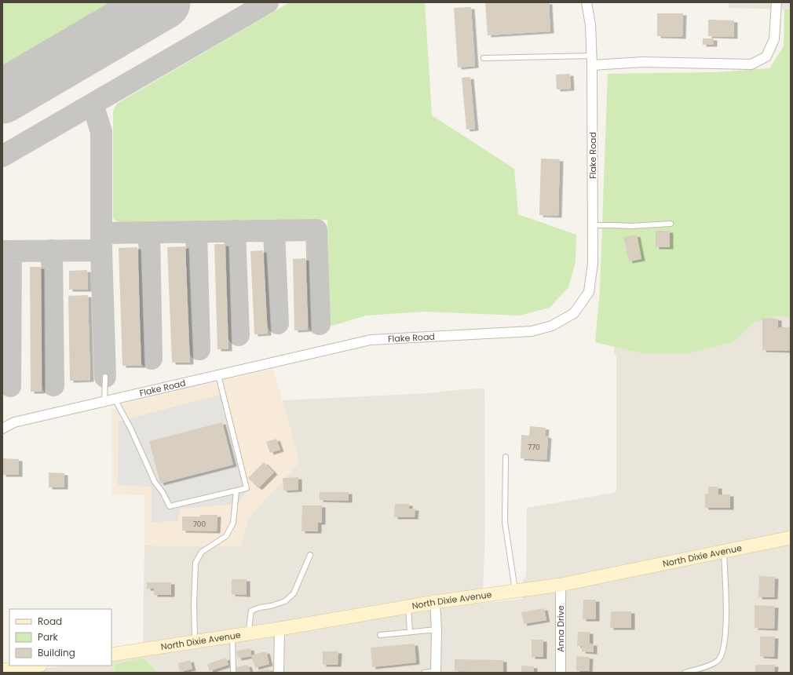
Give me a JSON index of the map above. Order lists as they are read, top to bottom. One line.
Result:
{"streets":{"street":["Flake Road","North Dixie Avenue","Anna Drive"]},"crossings":[["North Dixie Avenue","Anna Drive"]],"house_numbers":["770","700"],"legend":["Road","Park","Building"]}
